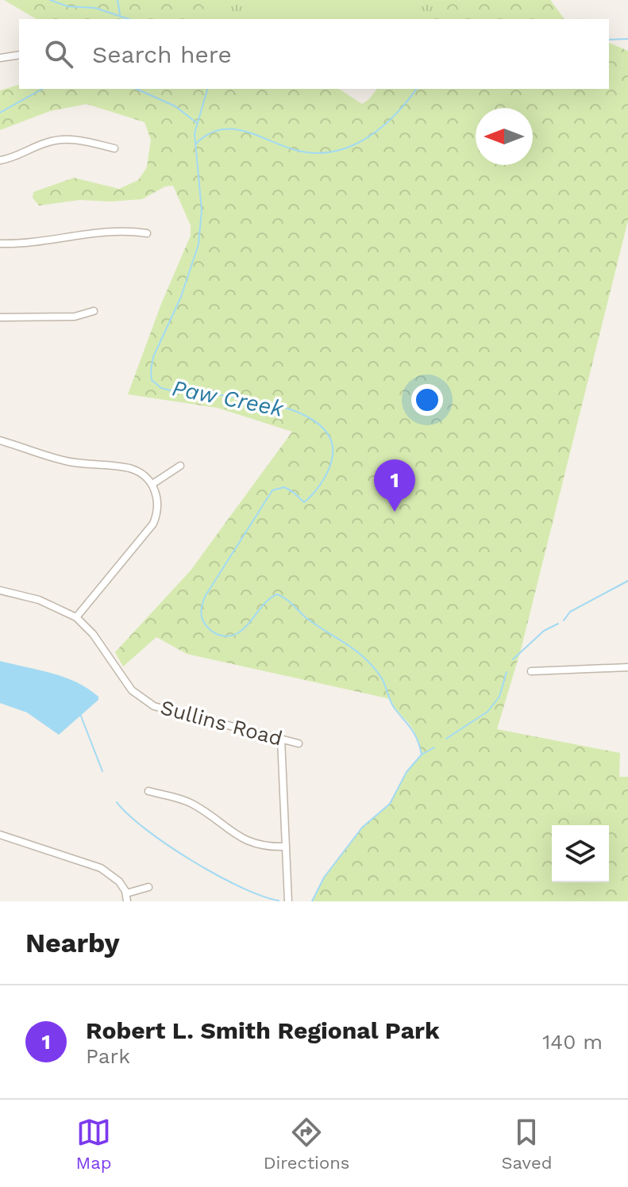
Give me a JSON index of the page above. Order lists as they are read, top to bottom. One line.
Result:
{"streets":{"street":["Sullins Road"]},"water":["Paw Creek"],"north":"left","page":{"search":"Search here","pins":"1","heading":"Nearby","list":[{"mark":"1","name":"Robert L. Smith Regional Park","note":"Park","value":"140 m"}],"nav":["Map","Directions","Saved"]}}
